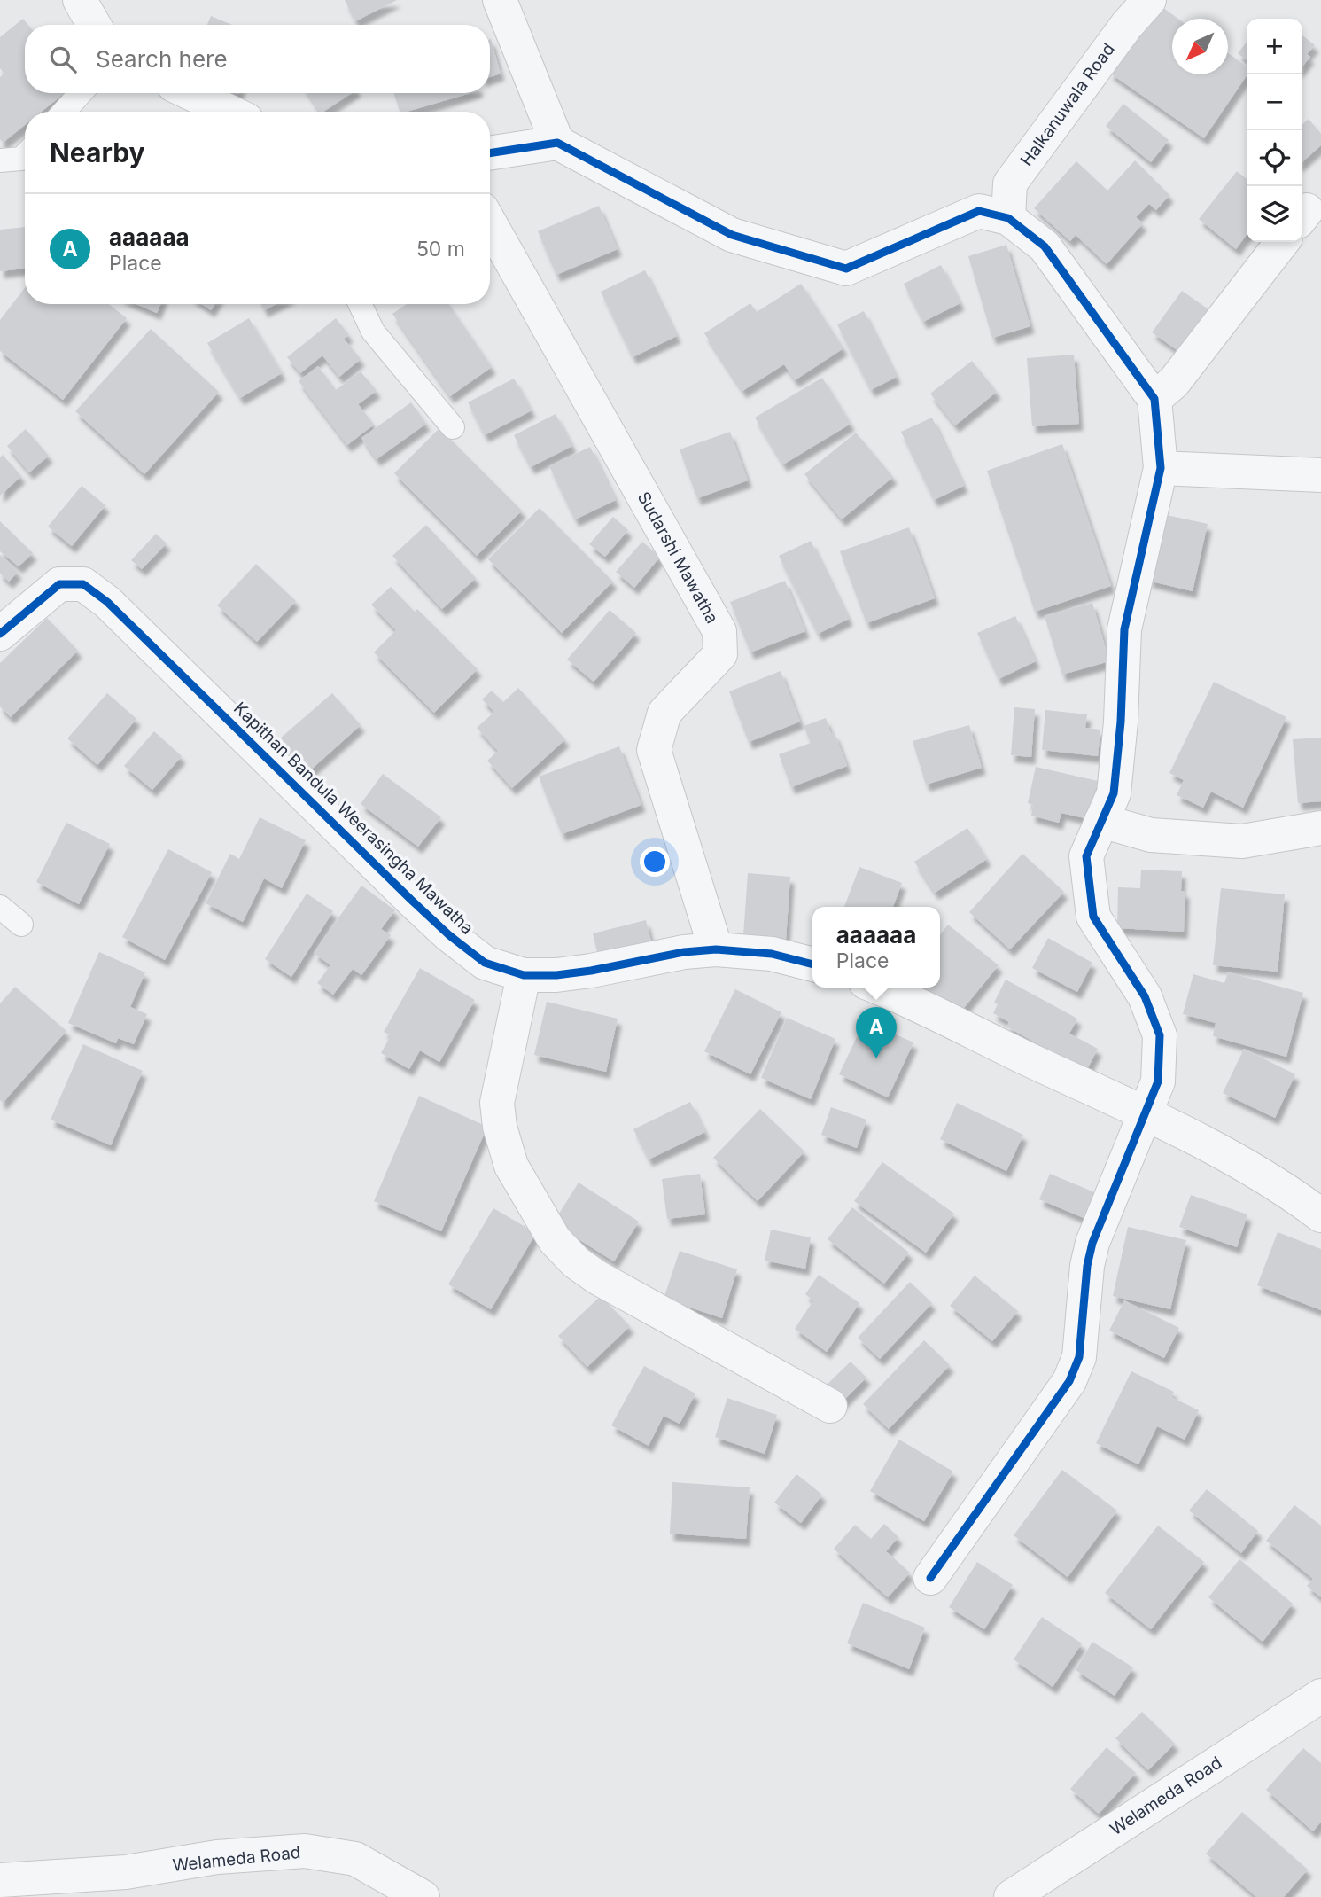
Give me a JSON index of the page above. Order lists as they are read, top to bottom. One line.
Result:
{"streets":{"street":["Halkanuwala Road","Sudarshi Mawatha","Kapithan Bandula Weerasingha Mawatha","Welameda Road"]},"crossings":[["Sudarshi Mawatha","Kapithan Bandula Weerasingha Mawatha"]],"north":"bottom left","page":{"map_buttons":["+","−"],"search":"Search here","heading":"Nearby","list":[{"mark":"A","name":"aaaaaa","note":"Place","value":"50 m"}],"popup":["aaaaaa","Place"],"pins":"A"}}
